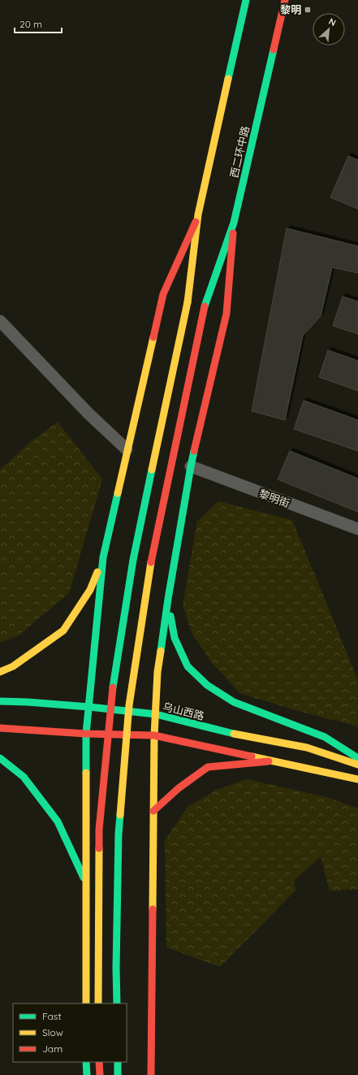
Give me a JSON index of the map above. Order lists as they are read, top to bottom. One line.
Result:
{"streets":{"main road":["西二环中路","乌山西路"],"street":["黎明街"]},"places":{"transit":["黎明"]},"legend":["Fast","Slow","Jam"],"scale_bar":"20 m","north":"top right"}
